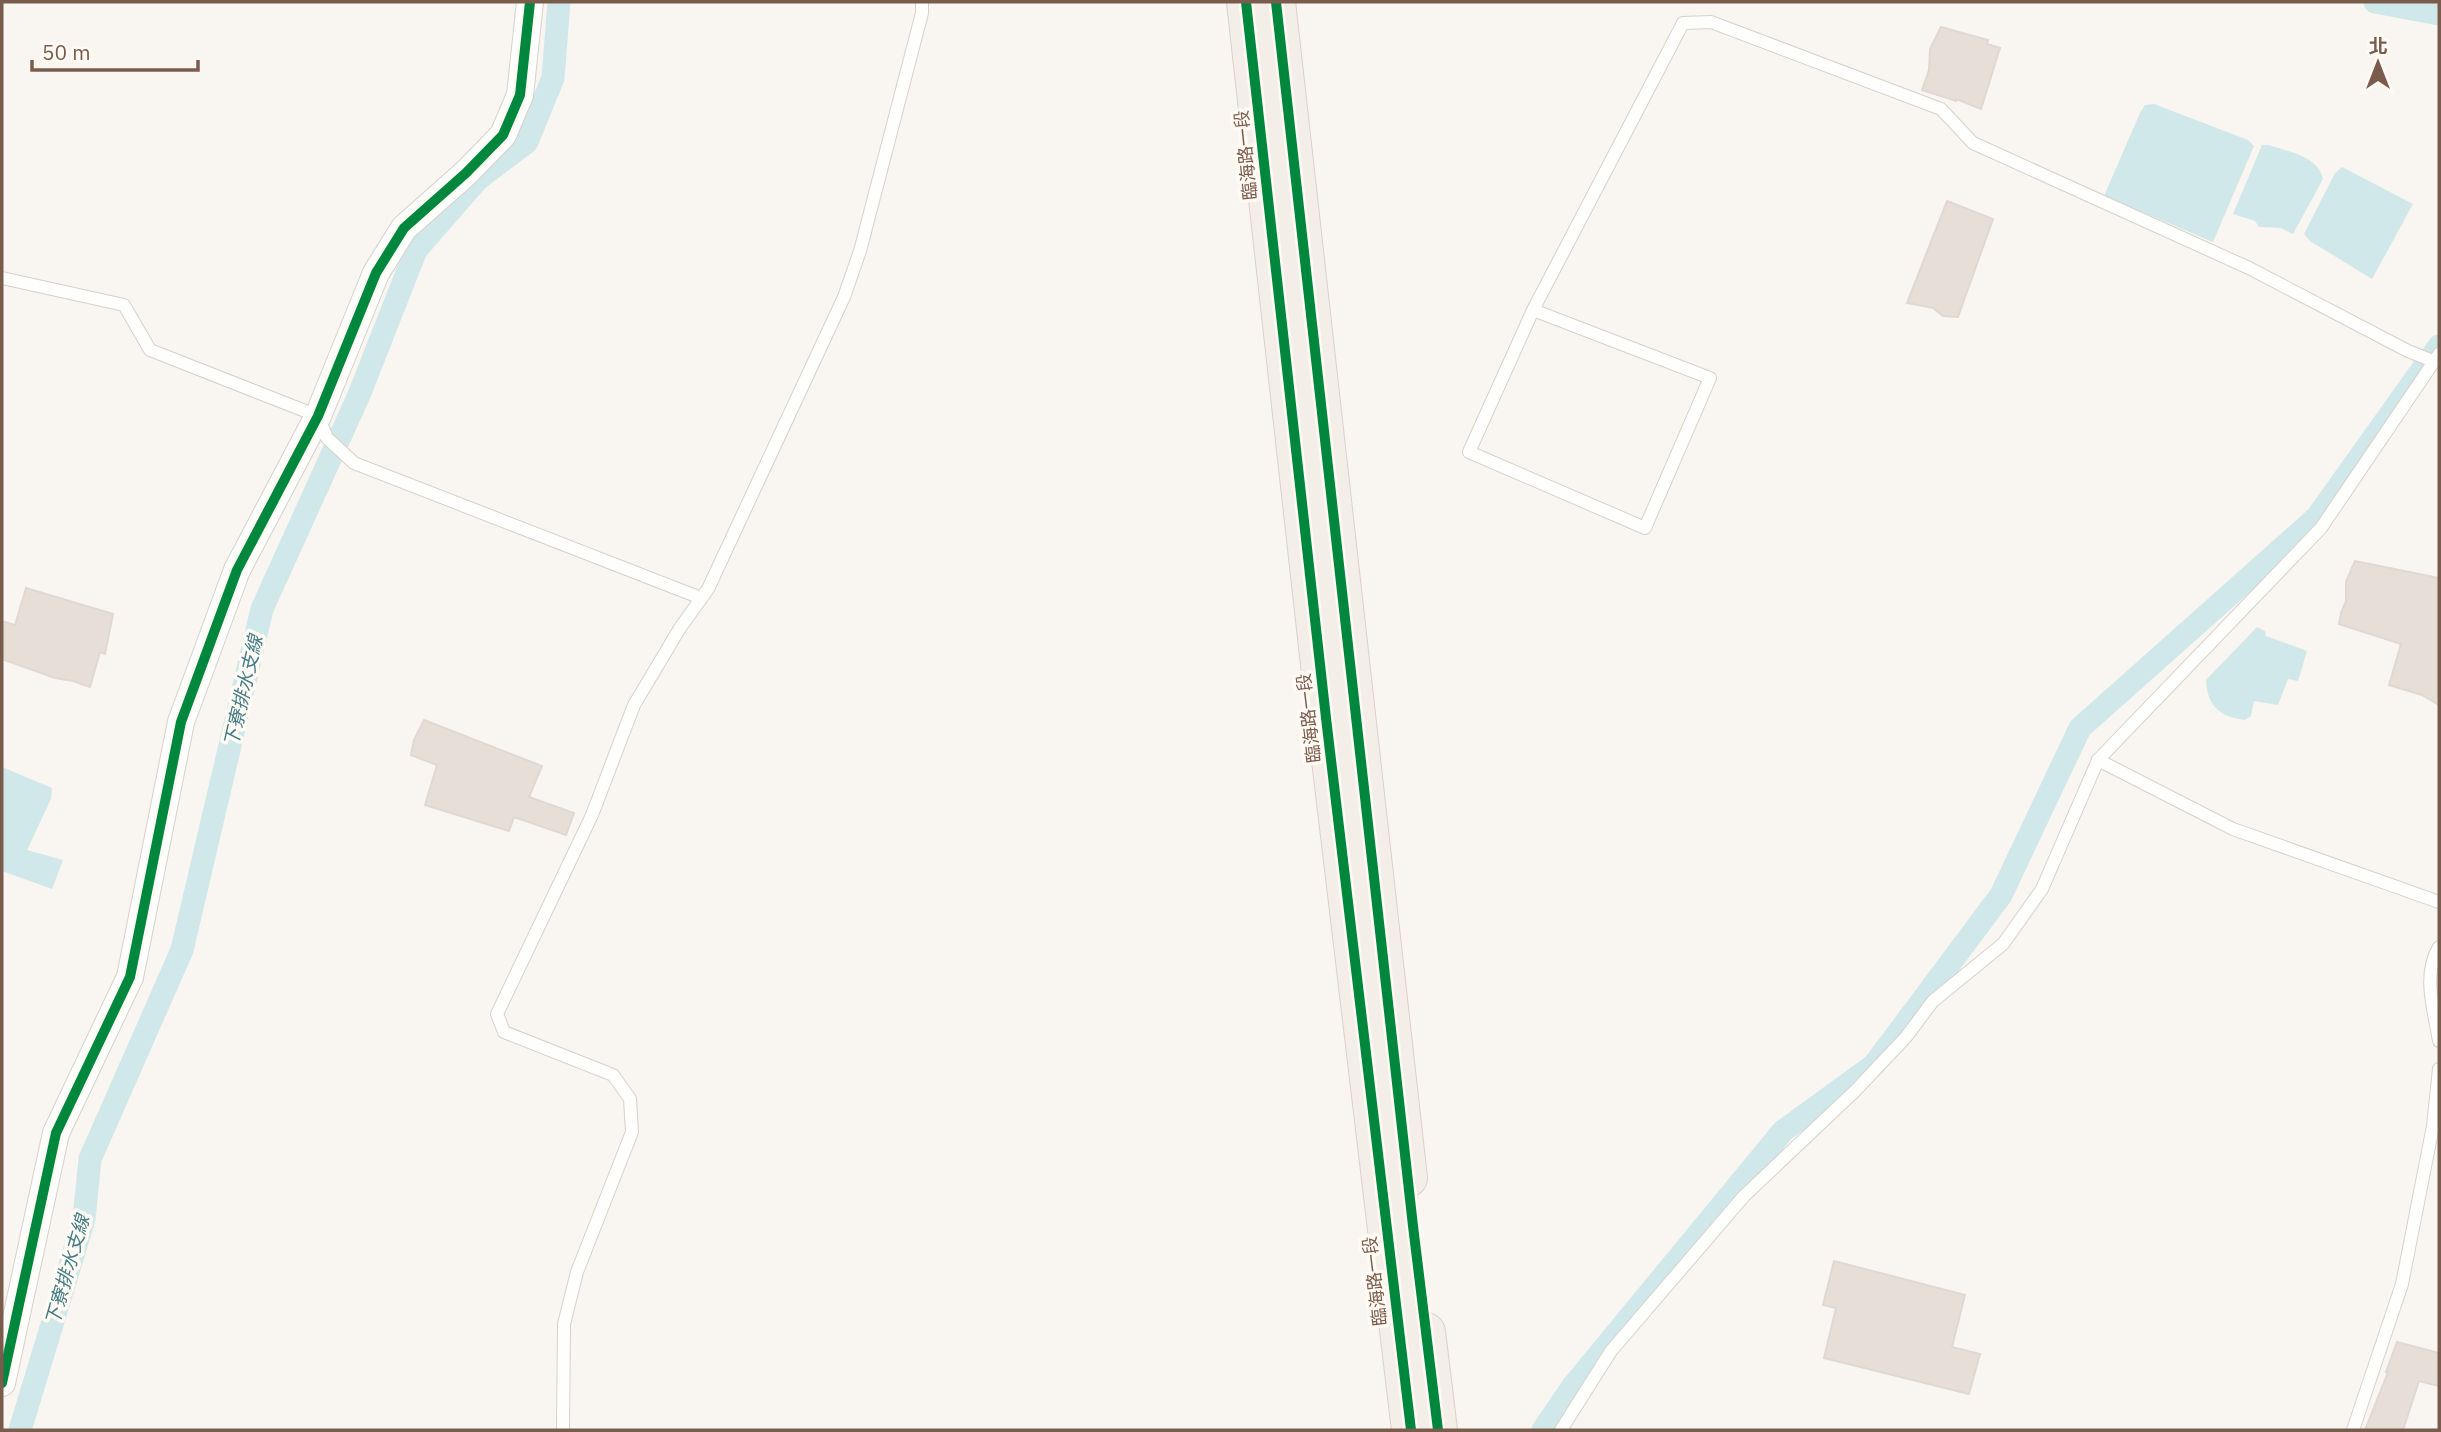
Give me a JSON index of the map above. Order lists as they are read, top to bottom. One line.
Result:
{"streets":{"main road":["臨海路一段"]},"water":["下寮排水支線"],"scale_bar":"50 m","north":"top"}
